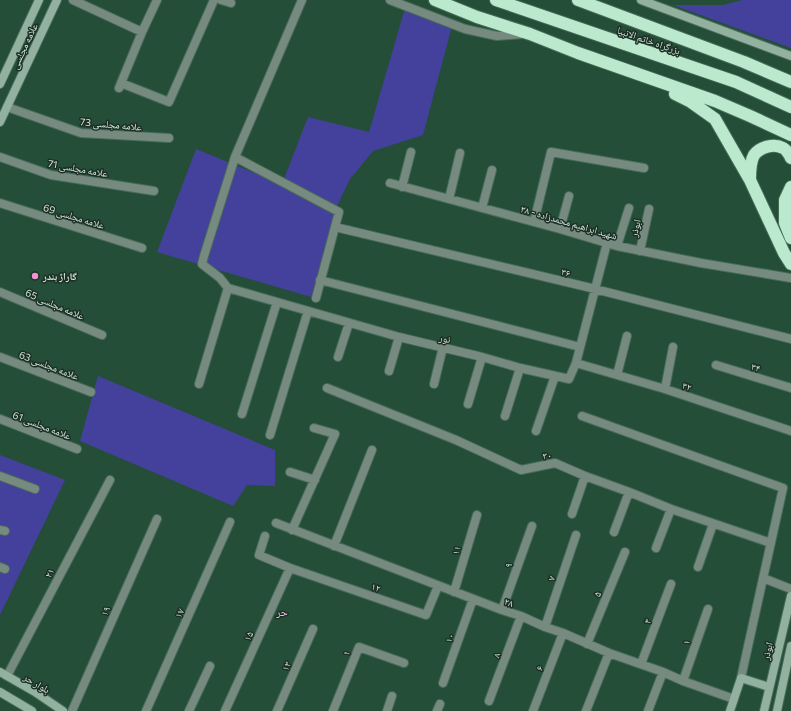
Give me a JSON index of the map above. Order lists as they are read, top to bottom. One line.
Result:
{"streets":{"highway":["بزرگراه خاتم الانبیا"],"main road":["علامه مجلسی","ابوذر","بلوار حر"],"street":["علامه مجلسی 73","علامه مجلسی 71","علامه مجلسی 69","شهید ابراهیم محمدزاده - ۳۸","۳۶","علامه مجلسی 65","نور","علامه مجلسی 63","۳۴","۳۲","علامه مجلسی 61","۳۰","۱۱","۹","۲۱","۷","۱۲","۵","۲۸","۱۹","۱۷","۳","۱۵","۱۰","۱","۸","۱۳","۶"]},"crossings":[["علامه مجلسی","علامه مجلسی 73"],["شهید ابراهیم محمدزاده - ۳۸","ابوذر"],["شهید ابراهیم محمدزاده - ۳۸","نور"],["۳۶","نور"],["نور","۳۲"],["۱۱","۲۸"],["۹","۲۸"],["۲۱","بلوار حر"],["۷","۲۸"],["۱۲","۲۸"],["۱۲","۱۵"],["۵","۲۸"],["۲۸","۳"],["۲۸","۱۰"],["۲۸","۱"],["۲۸","۸"],["۲۸","۶"]],"districts":["حر"],"places":["گاراژ بندر"]}
